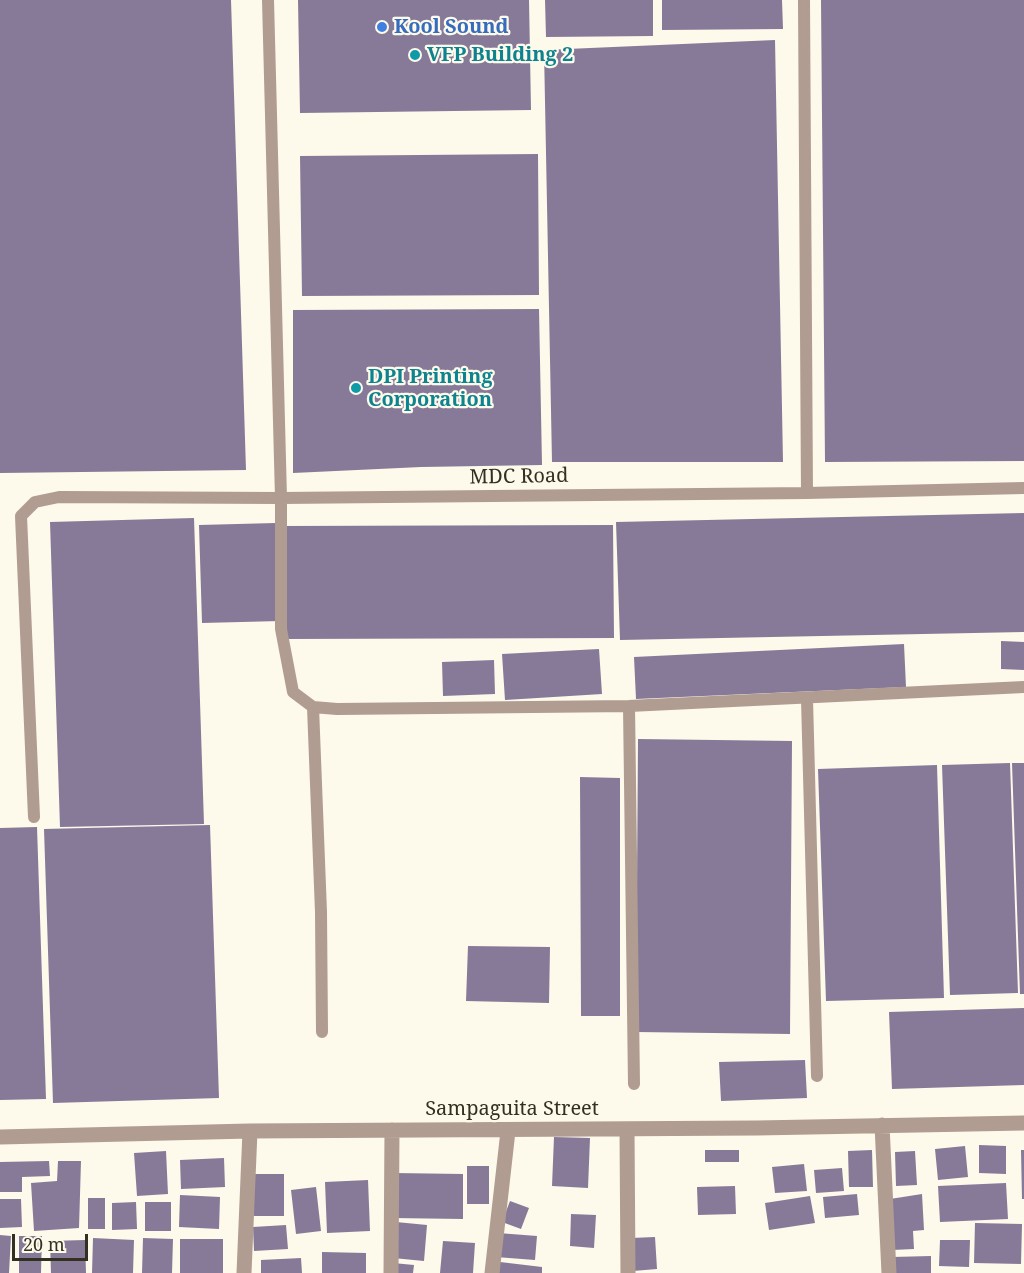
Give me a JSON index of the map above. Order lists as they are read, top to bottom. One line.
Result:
{"streets":{"street":["Sampaguita Street"],"lane":["MDC Road"]},"places":["Kool Sound","VFP Building 2","DPI Printing Corporation"],"scale_bar":"20 m"}
